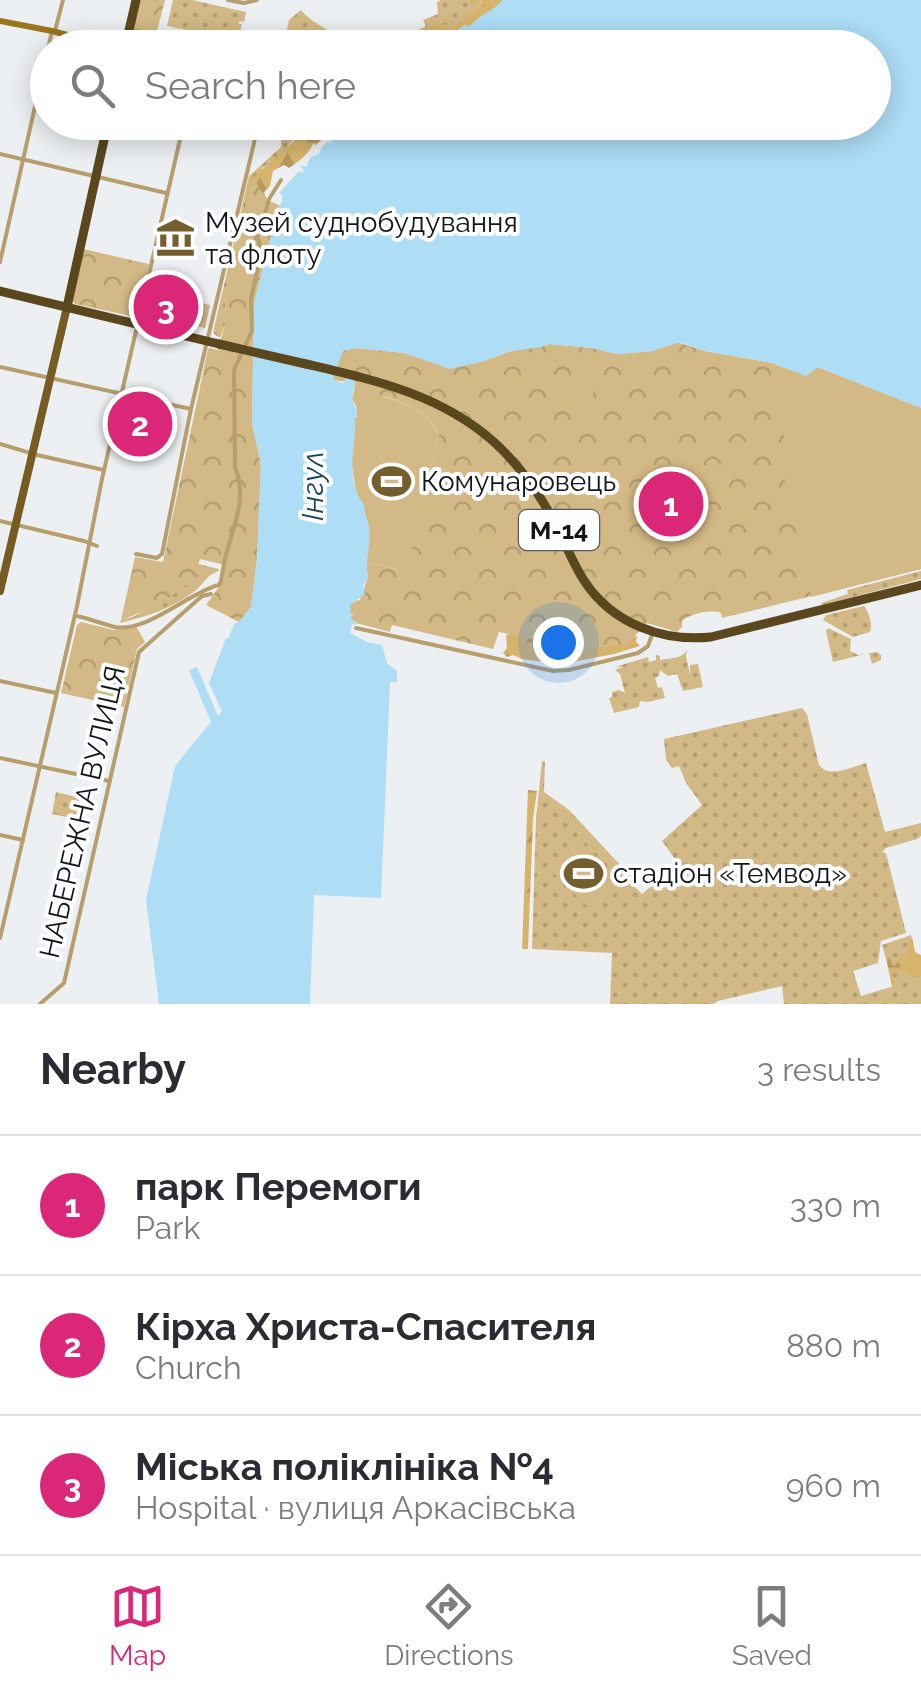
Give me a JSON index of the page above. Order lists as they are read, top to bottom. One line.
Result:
{"streets":{"highway":["М-14"],"street":["НАБЕРЕЖНА ВУЛИЦЯ"]},"water":["Інгул"],"places":{"museum":["Музей суднобудування та флоту"],"sports":["Комунаровець","стадіон «Темвод»"]},"page":{"search":"Search here","pins":["3","2","1"],"heading":["Nearby","3 results"],"list":[{"mark":"1","name":"парк Перемоги","note":"Park","value":"330 m"},{"mark":"2","name":"Кірха Христа-Спасителя","note":"Church","value":"880 m"},{"mark":"3","name":"Міська поліклініка №4","note":"Hospital · вулиця Аркасівська","value":"960 m"}],"nav":["Map","Directions","Saved"]}}
